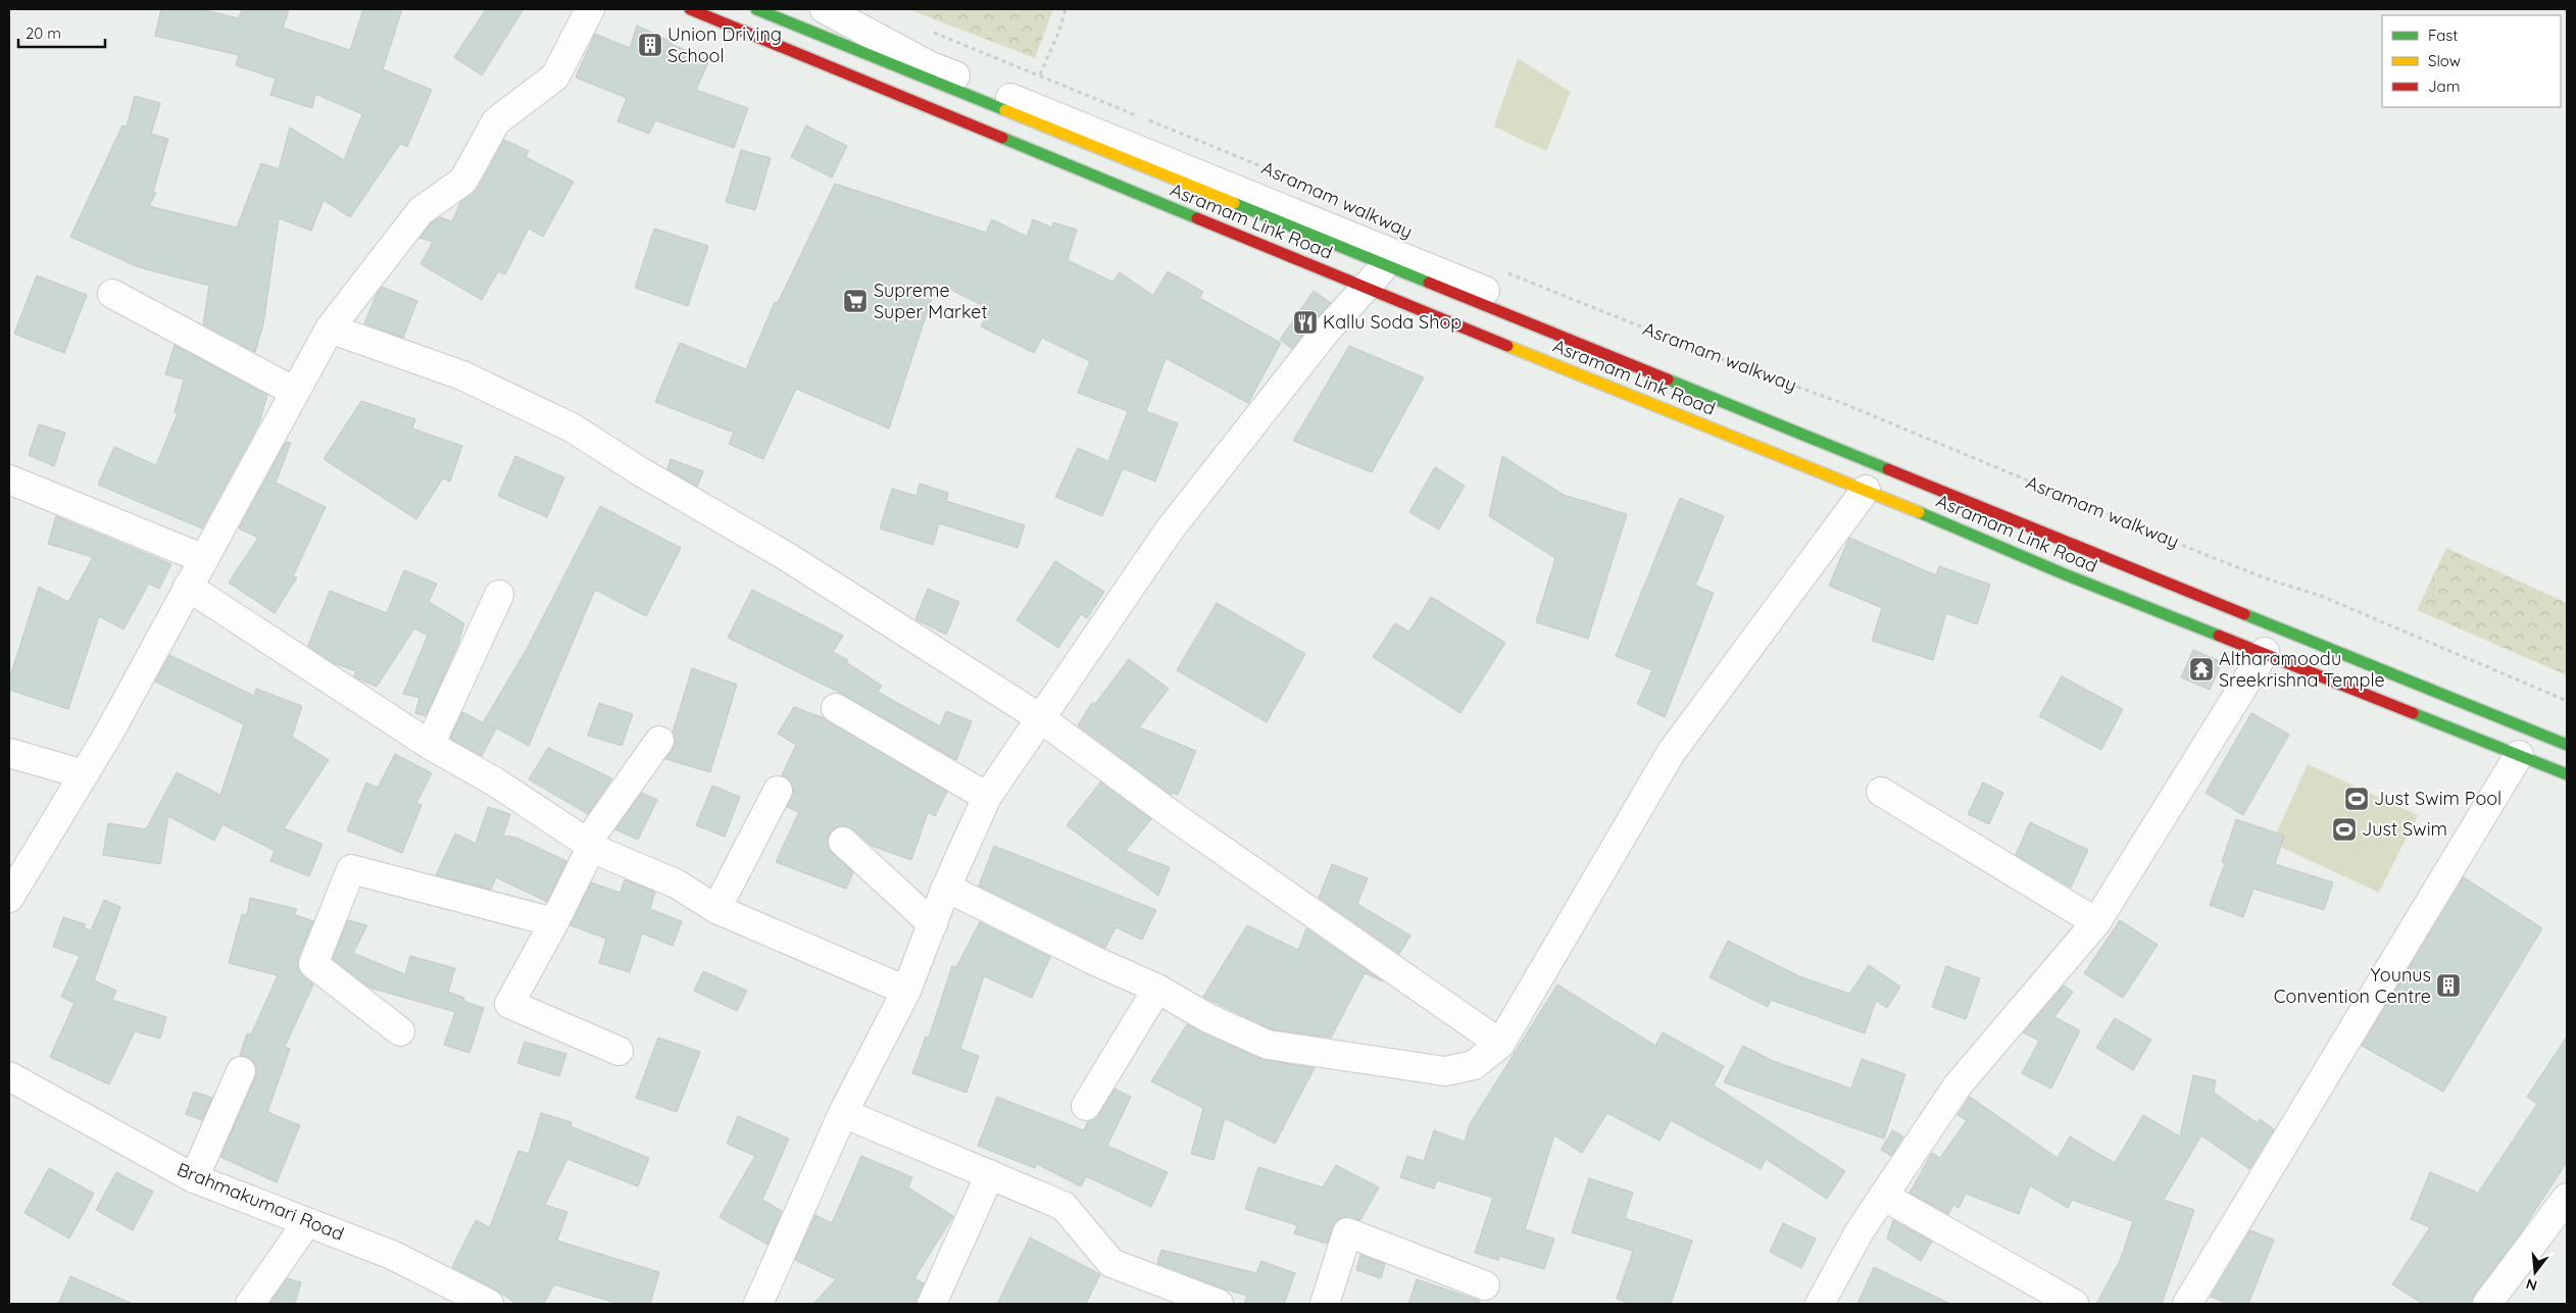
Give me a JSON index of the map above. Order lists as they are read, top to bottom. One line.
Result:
{"streets":{"main road":["Asramam Link Road"],"street":["Brahmakumari Road"],"path":["Asramam walkway"]},"places":{"building":["Union Driving School","Younus Convention Centre"],"supermarket":["Supreme Super Market"],"restaurant":["Kallu Soda Shop"],"temple":["Altharamoodu Sreekrishna Temple"],"sports":["Just Swim Pool","Just Swim"]},"legend":["Fast","Slow","Jam"],"scale_bar":"20 m","north":"bottom"}
